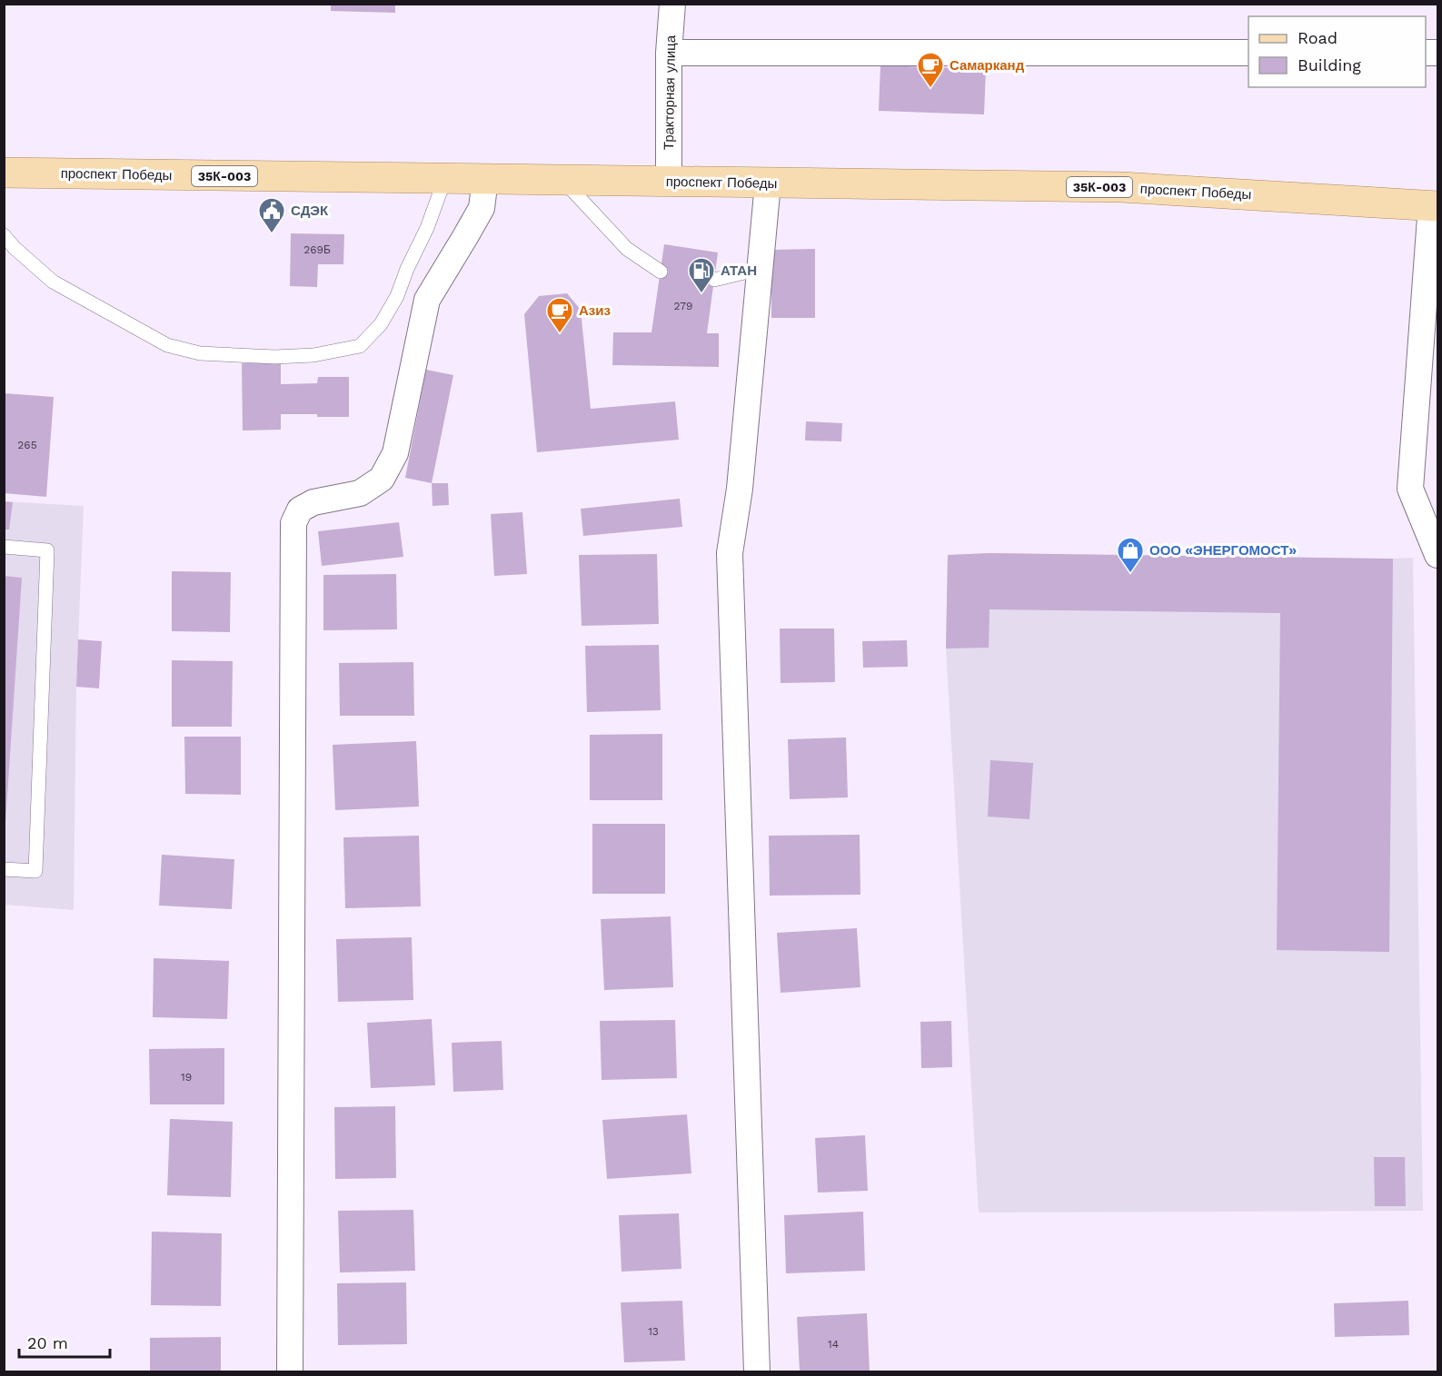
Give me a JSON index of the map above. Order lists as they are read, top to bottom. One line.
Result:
{"streets":{"main road":["проспект Победы","35К-003"],"street":["Тракторная улица"]},"crossings":[["Тракторная улица","проспект Победы"]],"places":{"cafe":["Самарканд","Азиз"],"public building":["СДЭК"],"fuel station":["АТАН"],"shop":["ООО «ЭНЕРГОМОСТ»"]},"house_numbers":["269Б","279","265","19","13","14"],"legend":["Road","Building"],"scale_bar":"20 m"}
